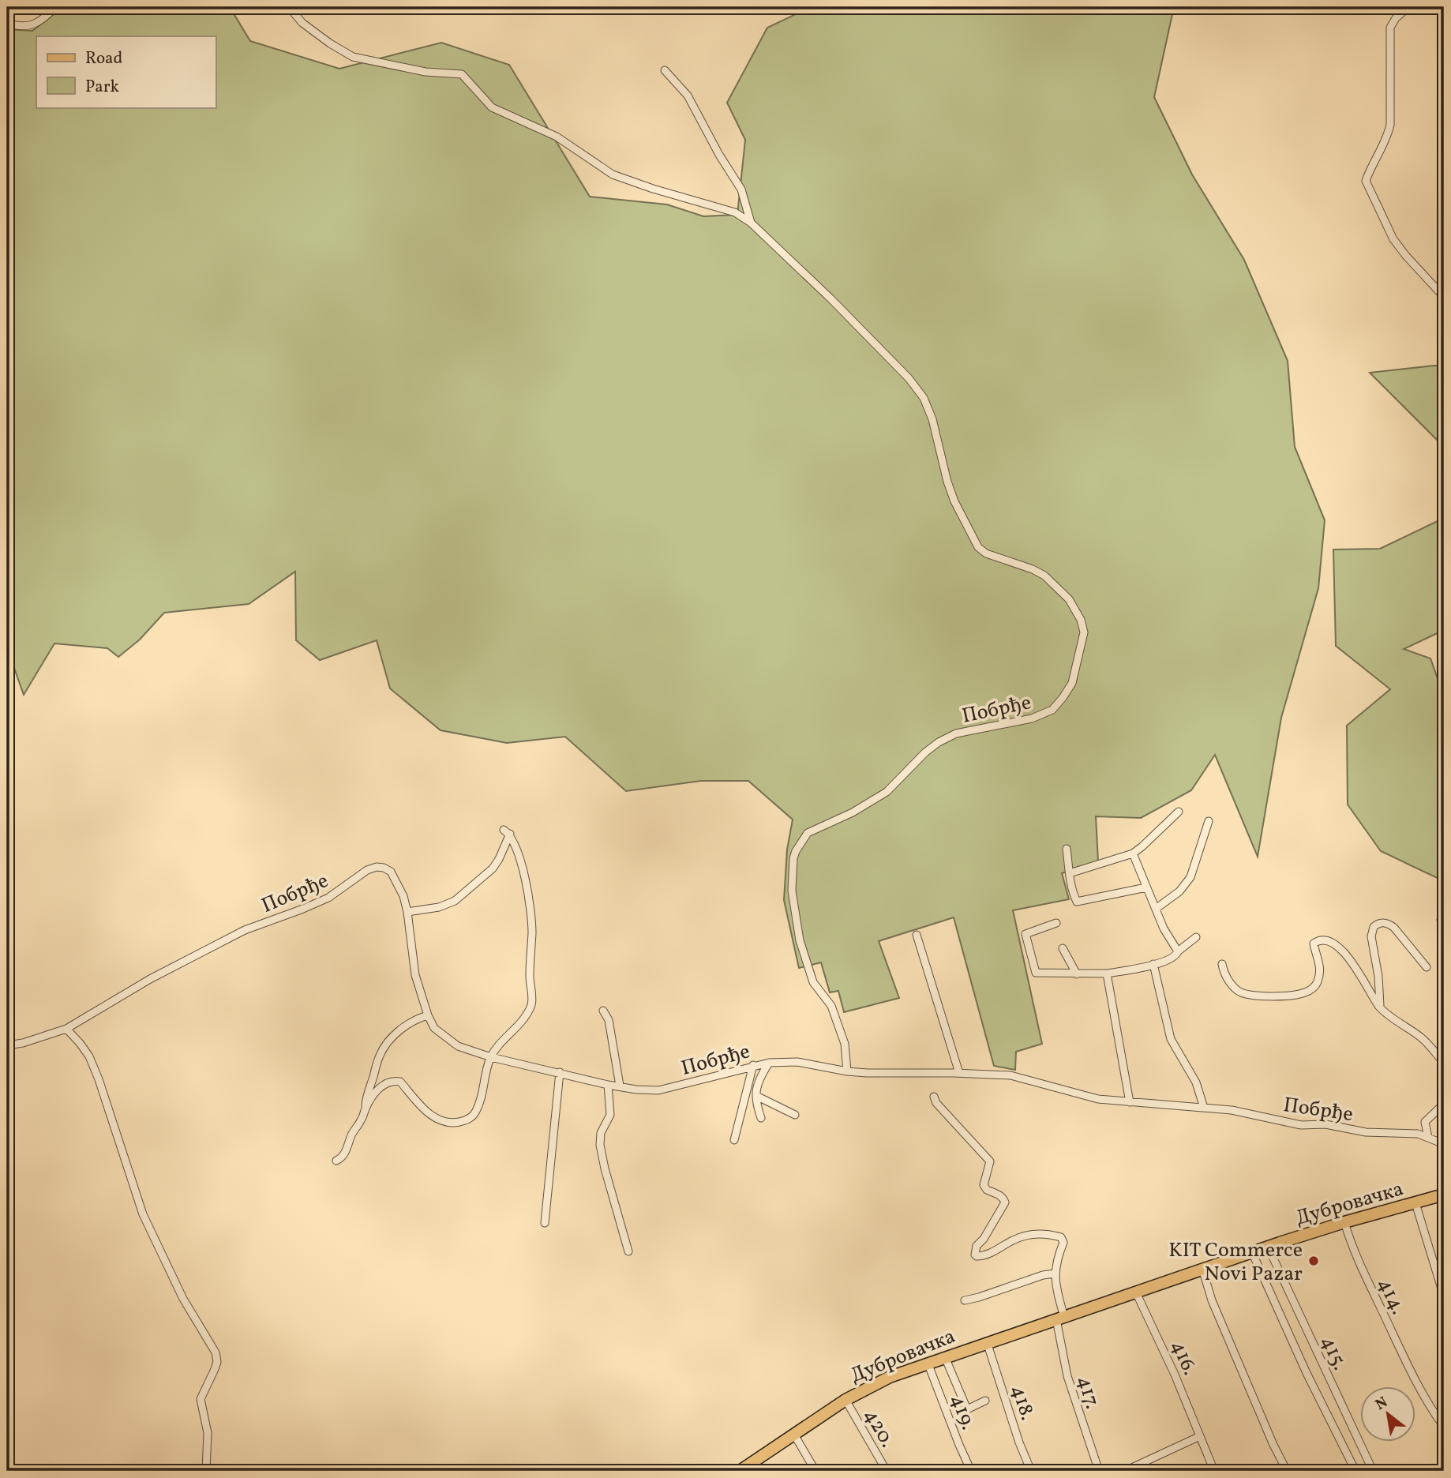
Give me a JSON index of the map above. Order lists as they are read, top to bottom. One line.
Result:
{"streets":{"main road":["Дубровачка"],"street":["Побрђе","414.","415.","416.","417.","418.","419.","420."]},"crossings":[["Дубровачка","414."],["Дубровачка","415."],["Дубровачка","416."],["Дубровачка","417."],["Дубровачка","418."],["Дубровачка","419."],["Дубровачка","420."]],"places":["KIT Commerce Novi Pazar"],"legend":["Road","Park"],"north":"top left"}
